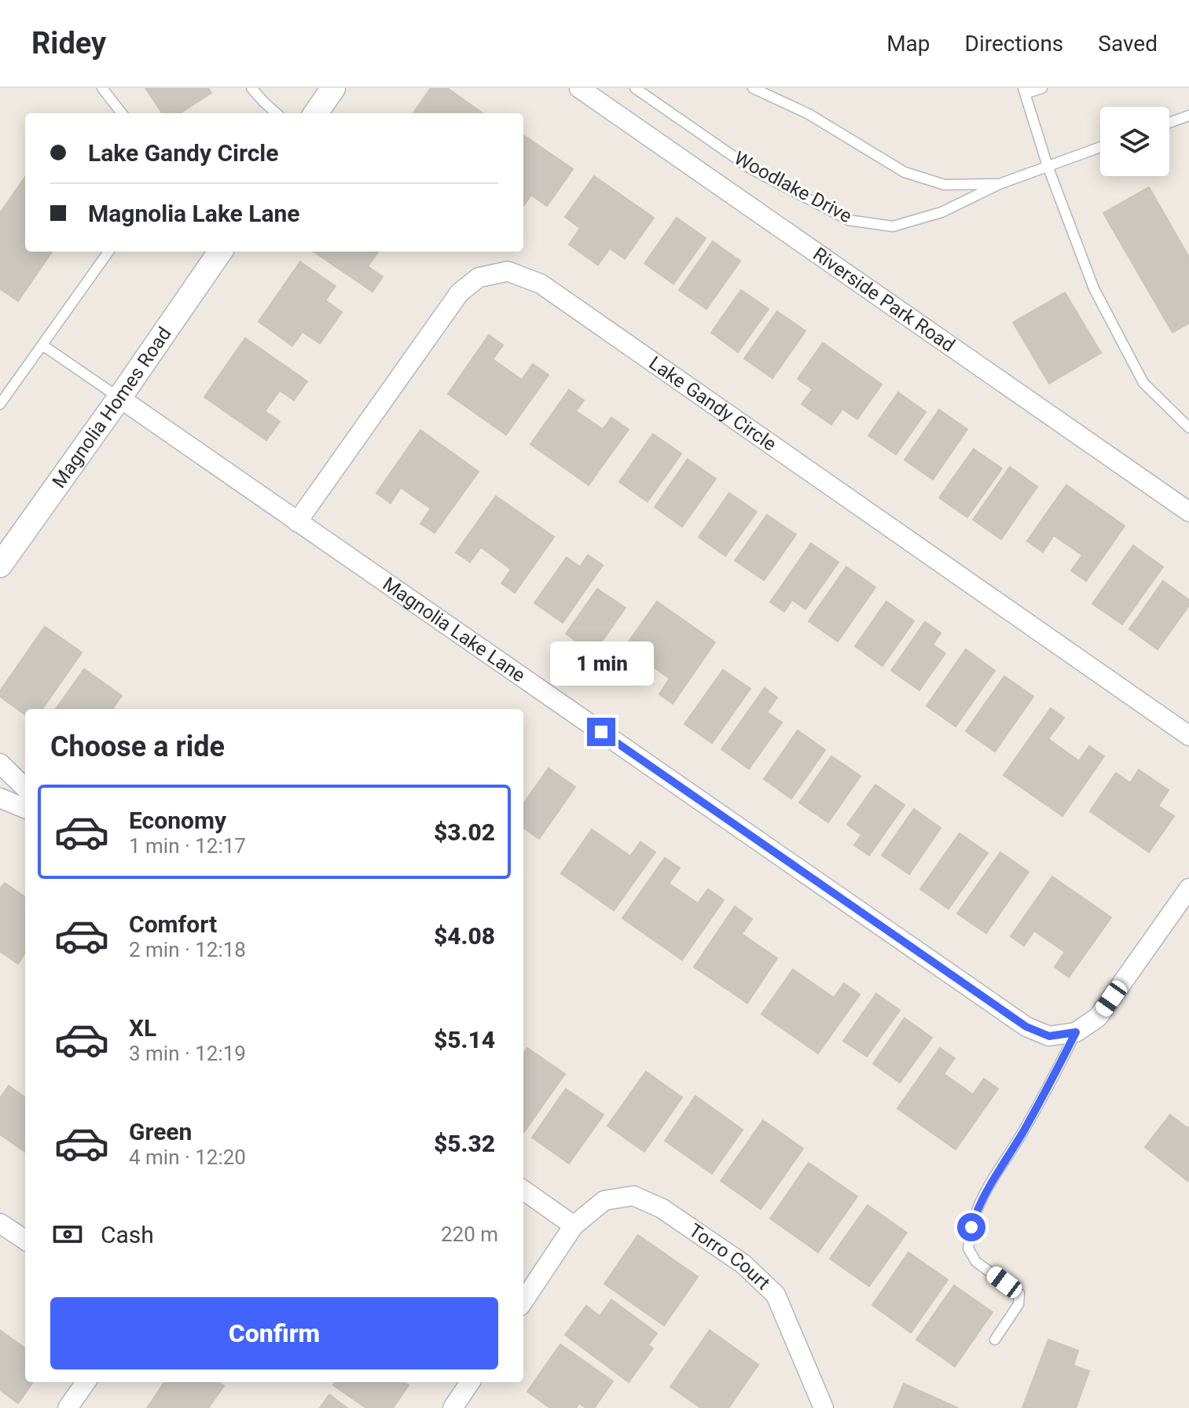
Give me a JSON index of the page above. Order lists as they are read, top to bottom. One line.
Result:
{"streets":{"street":["Riverside Park Road","Lake Gandy Circle","Magnolia Homes Road","Magnolia Lake Lane","Torro Court"],"lane":["Woodlake Drive"]},"crossings":[["Lake Gandy Circle","Magnolia Lake Lane"],["Magnolia Homes Road","Magnolia Lake Lane"]],"page":{"header":"Ridey","nav":["Map","Directions","Saved"],"banner":["Lake Gandy Circle","Magnolia Lake Lane"],"bubble":"1 min","heading":"Choose a ride","list":[{"name":"Economy","note":"1 min · 12:17","value":"$3.02"},{"name":"Comfort","note":"2 min · 12:18","value":"$4.08"},{"name":"XL","note":"3 min · 12:19","value":"$5.14"},{"name":"Green","note":"4 min · 12:20","value":"$5.32"}],"pay":["Cash","220 m"],"buttons":"Confirm"}}
